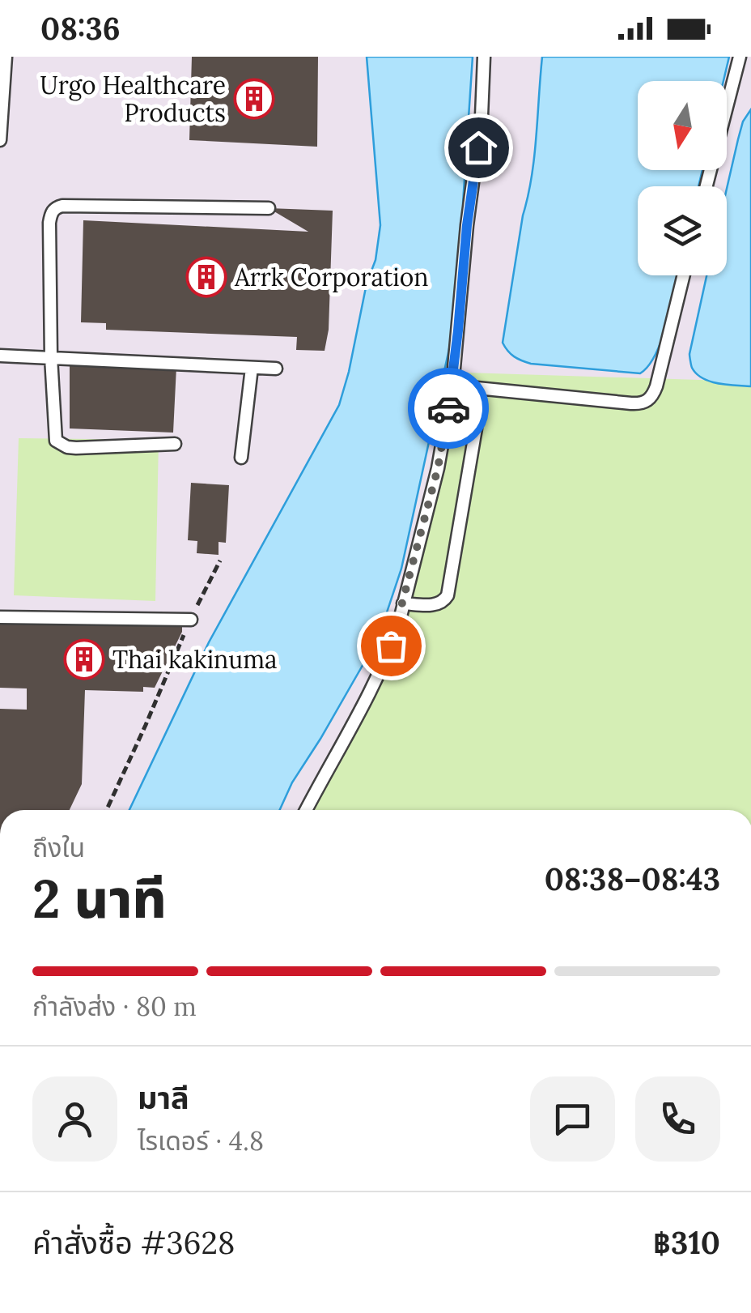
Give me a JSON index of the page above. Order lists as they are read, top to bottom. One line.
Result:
{"places":{"building":["Urgo Healthcare Products","Arrk Corporation","Thai kakinuma"]},"north":"bottom","page":{"status":"08:36","heading":["2 นาที","ถึงใน","08:38–08:43"],"panel":["มาลี","ไรเดอร์ · 4.8","คำสั่งซื้อ #3628","฿310"],"bar":"กำลังส่ง · 80 m"}}
